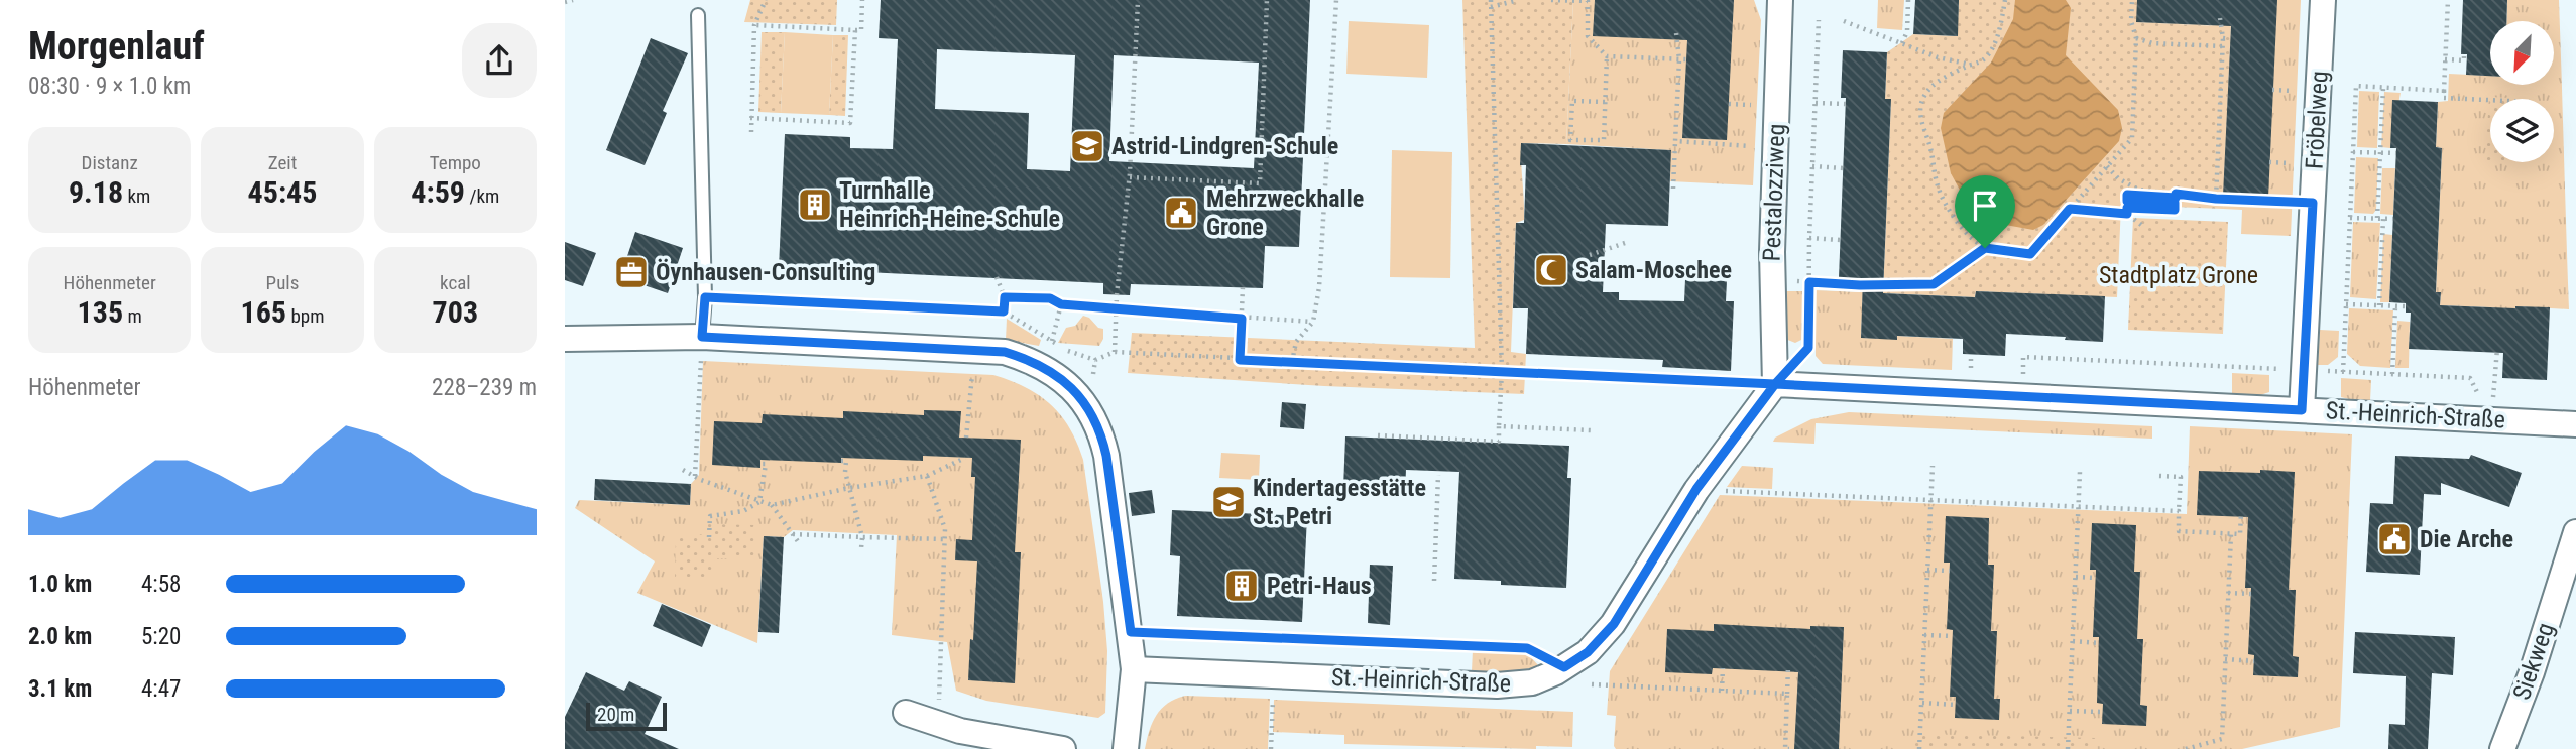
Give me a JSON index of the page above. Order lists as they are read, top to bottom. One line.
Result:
{"streets":{"street":["Fröbelweg","Pestalozziweg","St.-Heinrich-Straße","Siekweg"]},"crossings":[["Fröbelweg","St.-Heinrich-Straße"],["Pestalozziweg","St.-Heinrich-Straße"]],"parks":["Stadtplatz Grone"],"places":{"school or university":["Astrid-Lindgren-Schule","Kindertagesstätte St. Petri"],"building":["Turnhalle Heinrich-Heine-Schule","Petri-Haus"],"public building":["Mehrzweckhalle Grone","Die Arche"],"mosque":["Salam-Moschee"],"office":["Öynhausen-Consulting"]},"scale_bar":"20 m","north":"bottom left","page":{"heading":["Morgenlauf","08:30 · 9 × 1.0 km"],"stats":[["Distanz","9.18 km"],["Zeit","45:45"],["Tempo","4:59 /km"],["Höhenmeter","135 m"],["Puls","165 bpm"],["kcal","703"]],"chart":["Höhenmeter","228–239 m"],"list":[{"name":"1.0 km","note":"4:58"},{"name":"2.0 km","note":"5:20"},{"name":"3.1 km","note":"4:47"}],"scale":"20 m"}}
